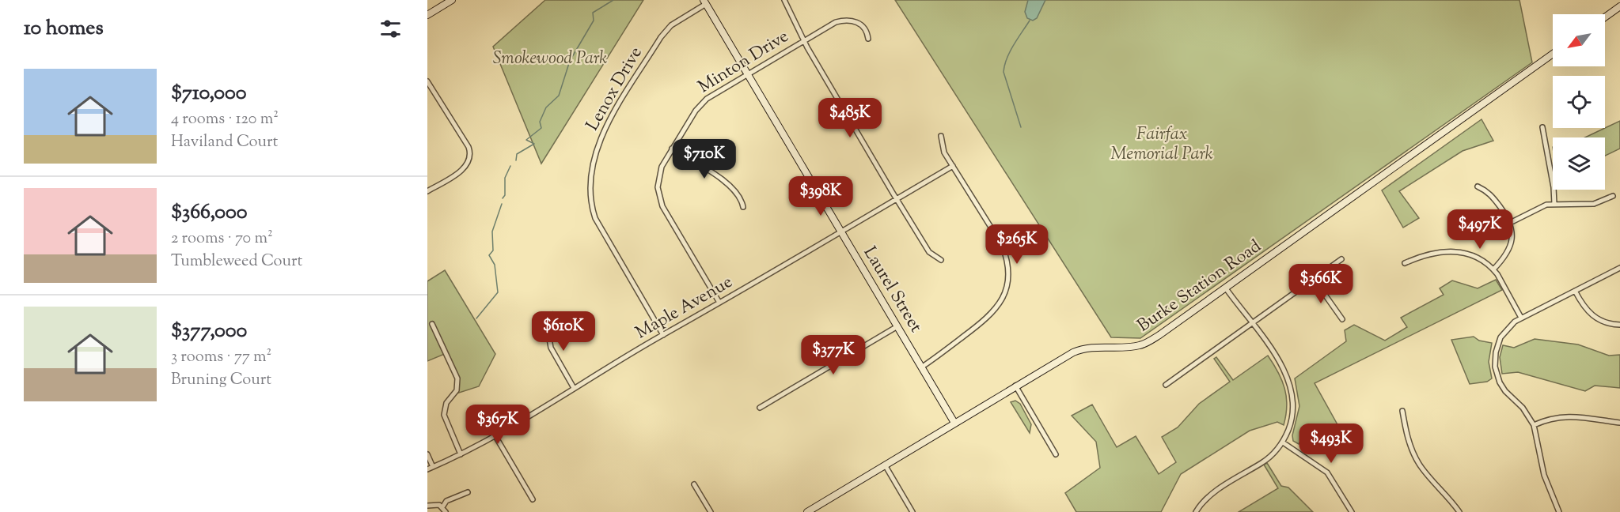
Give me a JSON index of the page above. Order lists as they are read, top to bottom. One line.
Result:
{"streets":{"street":["Minton Drive","Lenox Drive","Burke Station Road","Laurel Street","Maple Avenue"]},"crossings":[["Minton Drive","Laurel Street"],["Minton Drive","Maple Avenue"],["Lenox Drive","Laurel Street"],["Lenox Drive","Maple Avenue"],["Burke Station Road","Laurel Street"],["Laurel Street","Maple Avenue"]],"parks":["Smokewood Park","Fairfax Memorial Park"],"north":"bottom left","page":{"heading":"10 homes","list":[{"name":"$710,000","note":"4 rooms · 120 m² · Haviland Court"},{"name":"$366,000","note":"2 rooms · 70 m² · Tumbleweed Court"},{"name":"$377,000","note":"3 rooms · 77 m² · Bruning Court"}],"price":["$485K","$710K","$398K","$497K","$265K","$366K","$610K","$377K","$367K","$493K"]}}
